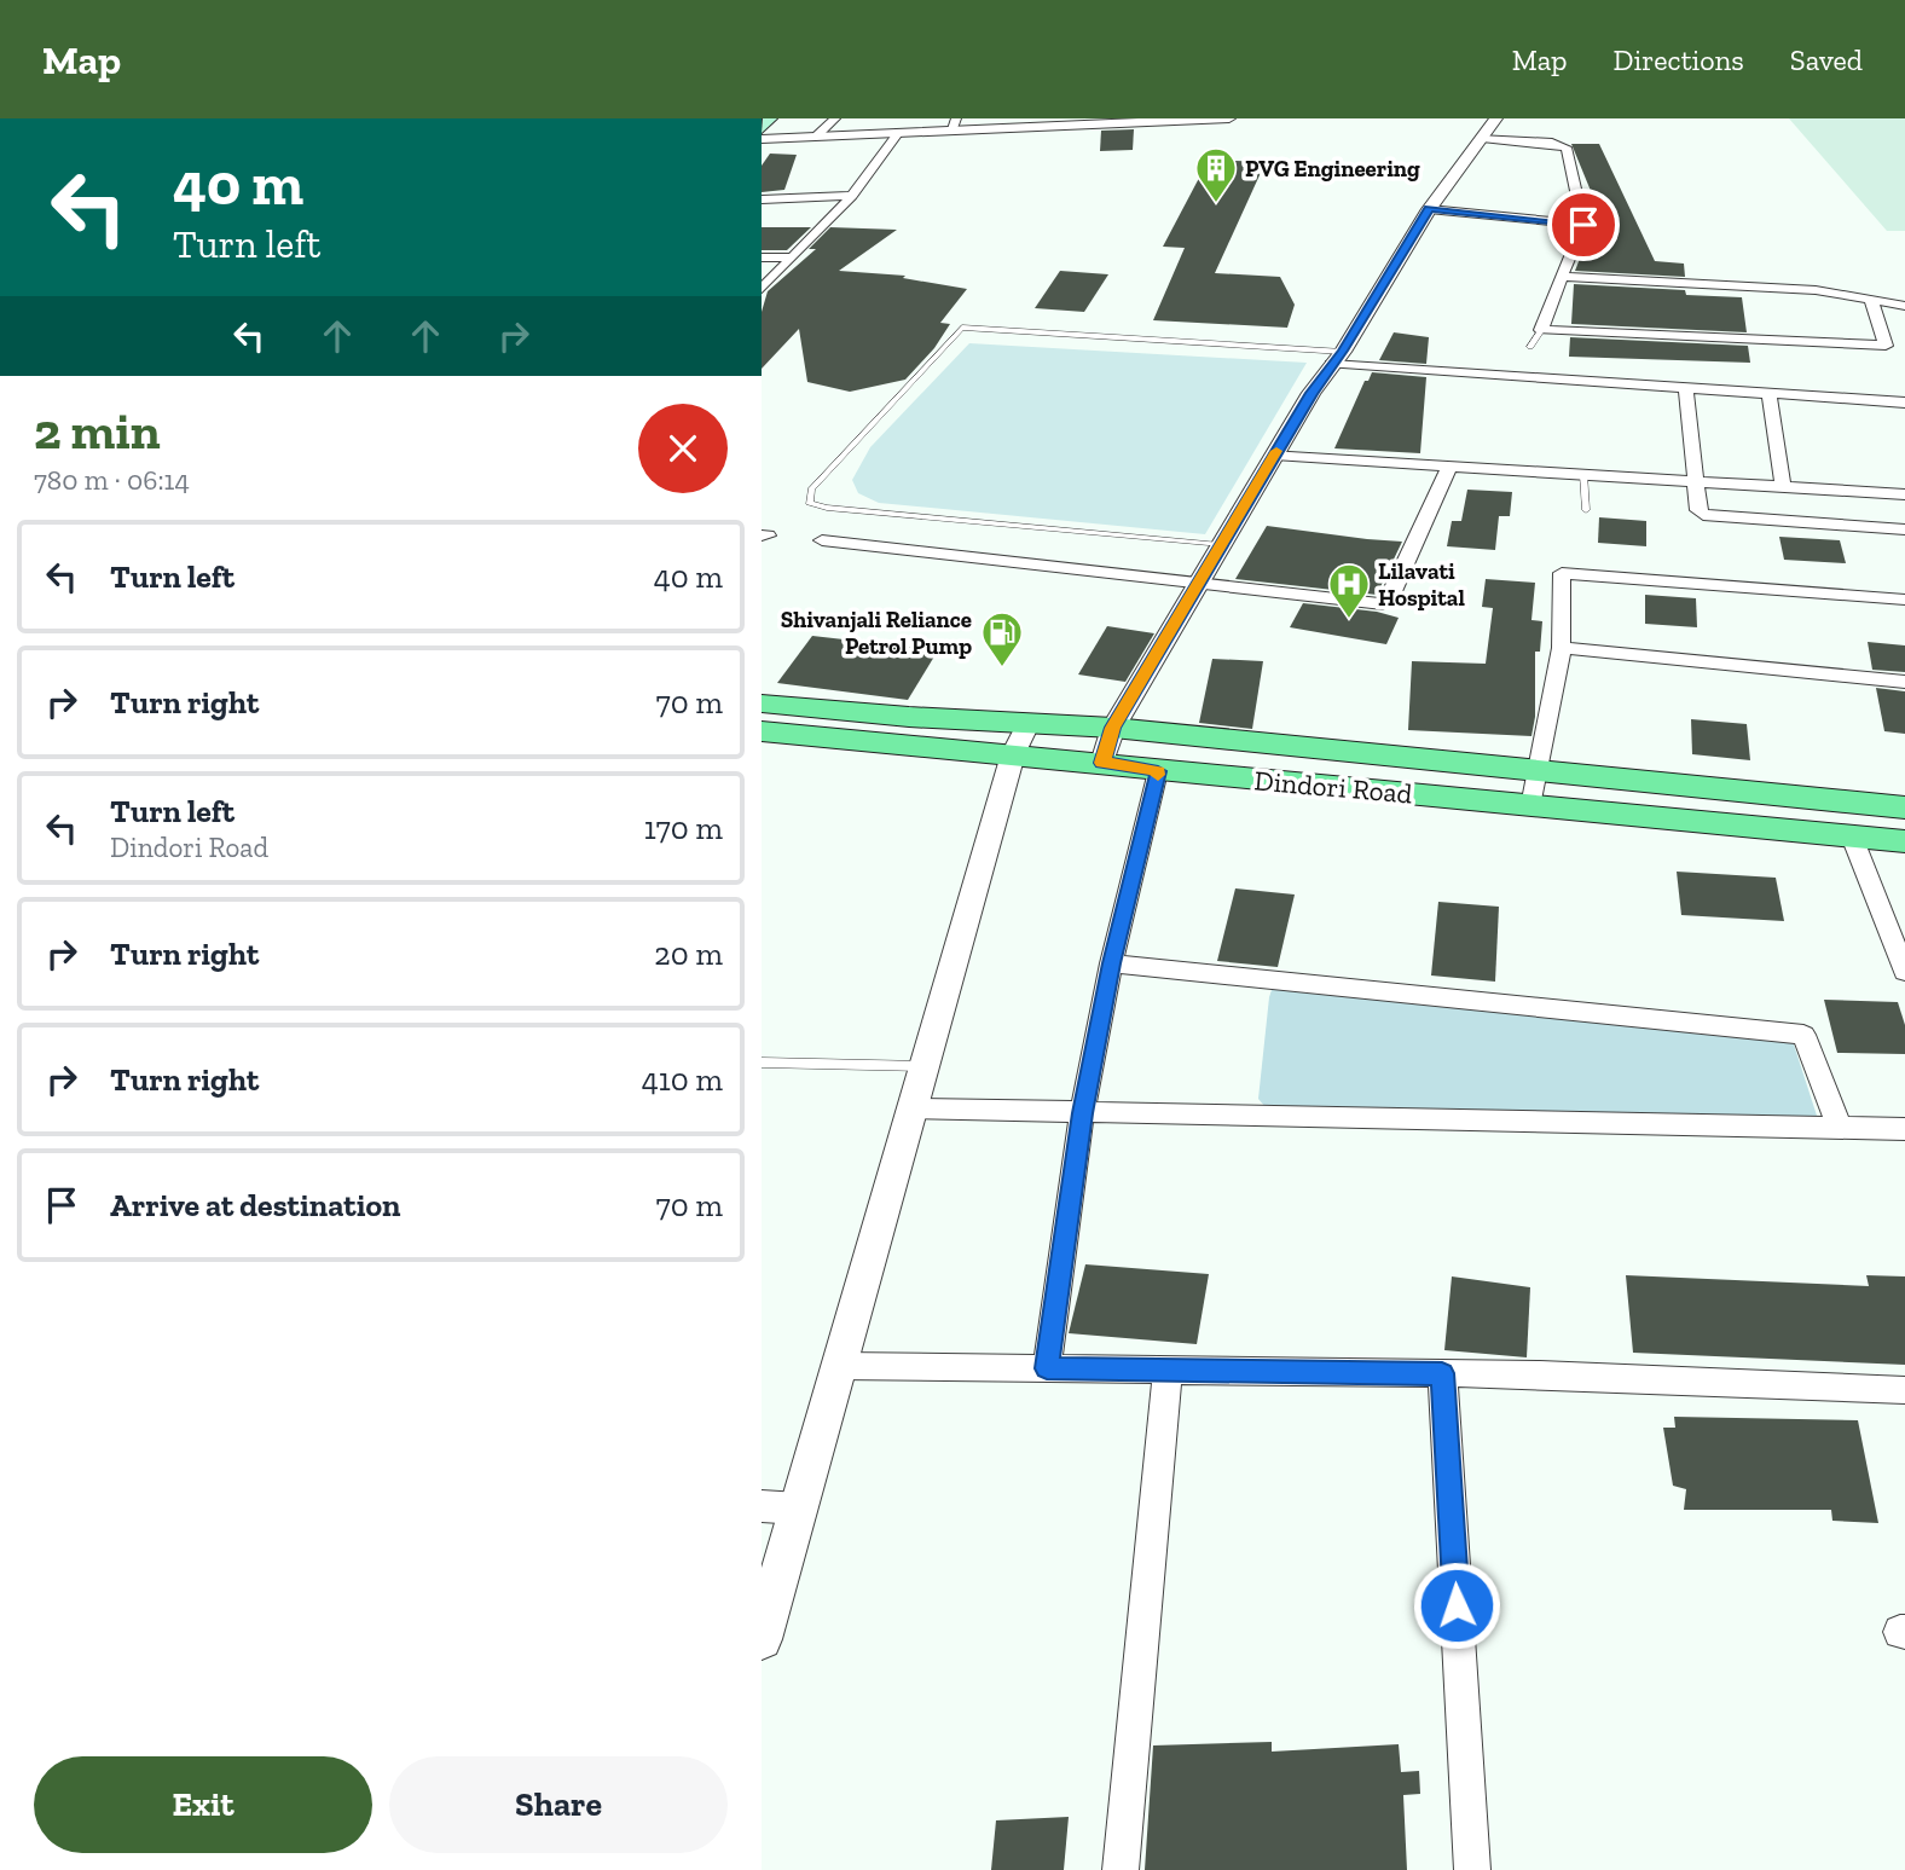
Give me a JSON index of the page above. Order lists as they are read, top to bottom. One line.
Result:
{"streets":{"main road":["Dindori Road"]},"places":{"building":["PVG Engineering"],"hospital":["Lilavati Hospital"],"fuel station":["Shivanjali Reliance Petrol Pump"]},"page":{"header":"Map","nav":["Map","Directions","Saved"],"turn":["40 m","Turn left"],"heading":["2 min","780 m · 06:14"],"list":[{"name":"Turn left","value":"40 m"},{"name":"Turn right","value":"70 m"},{"name":"Turn left","note":"Dindori Road","value":"170 m"},{"name":"Turn right","value":"20 m"},{"name":"Turn right","value":"410 m"},{"name":"Arrive at destination","value":"70 m"}],"buttons":["Exit","Share"]}}
